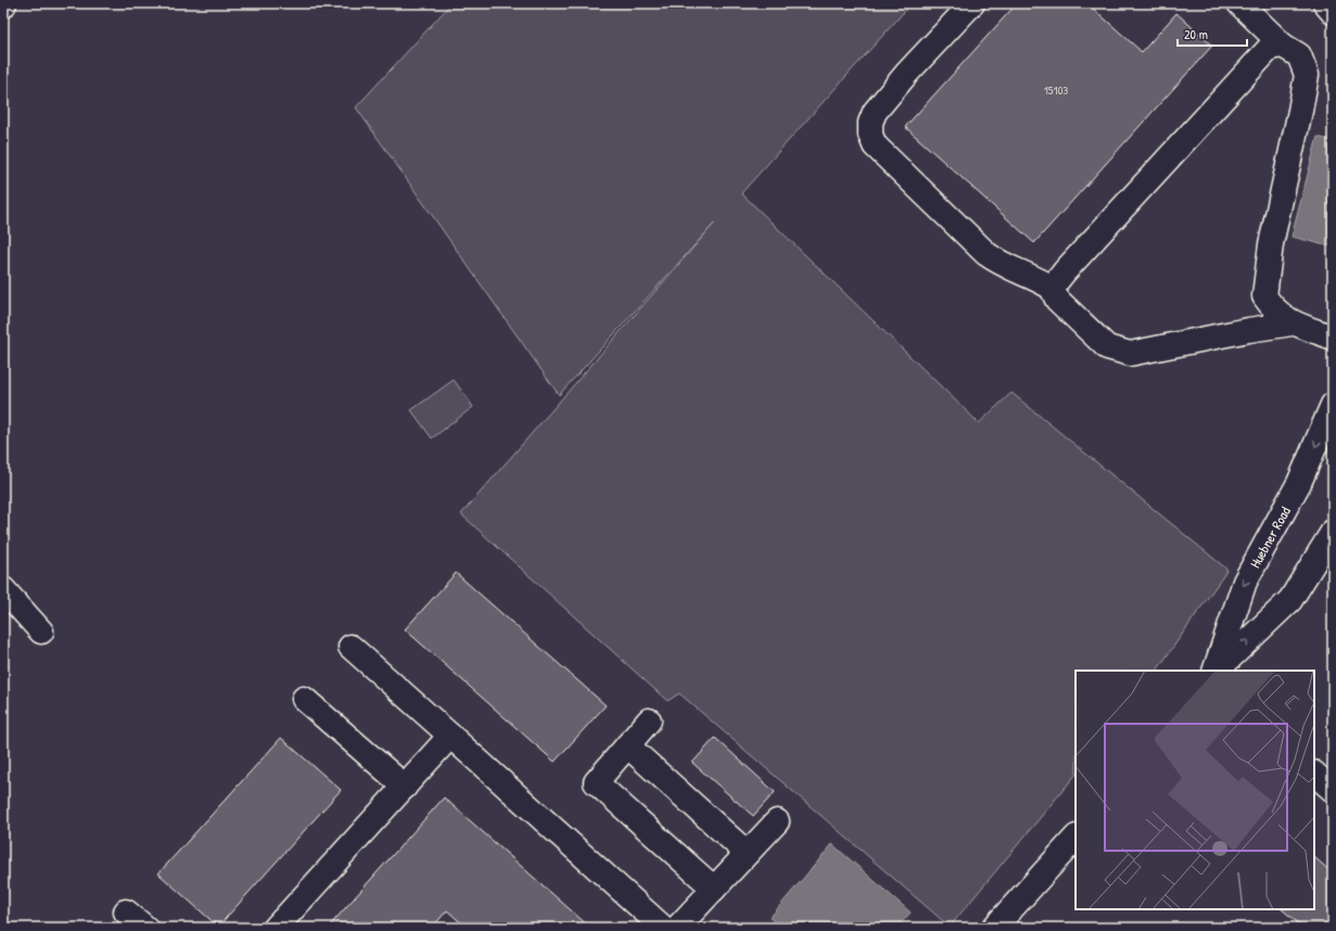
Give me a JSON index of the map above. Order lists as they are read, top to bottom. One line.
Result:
{"streets":{"main road":["Huebner Road"]},"house_numbers":["15103"],"scale_bar":"20 m"}
